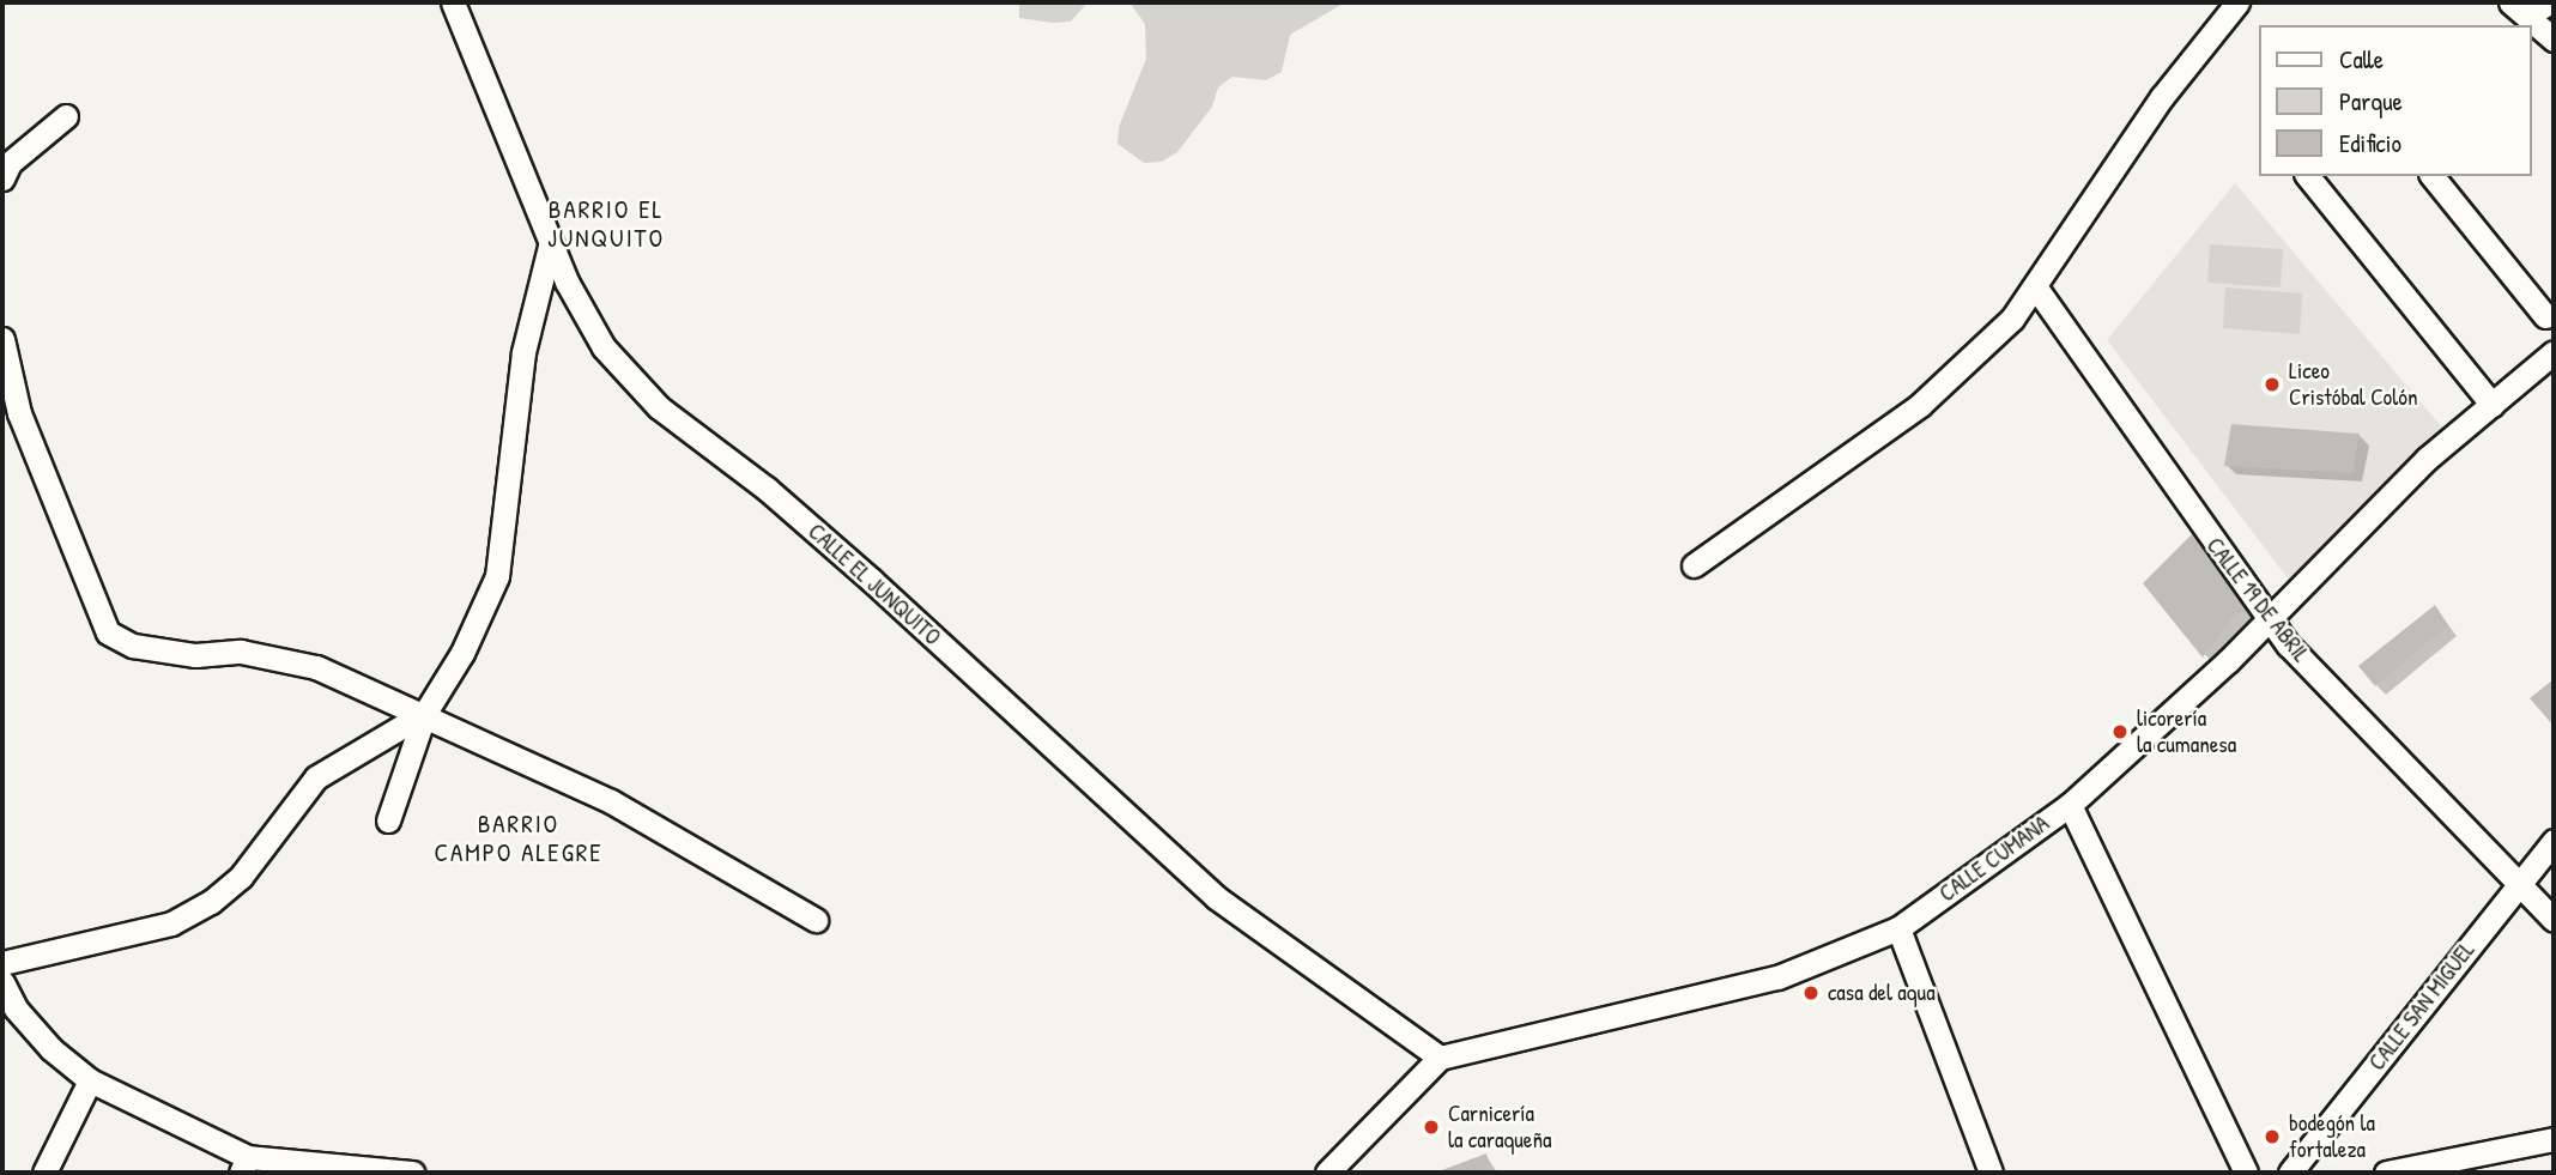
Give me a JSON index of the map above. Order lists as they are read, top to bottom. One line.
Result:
{"streets":{"street":["CALLE EL JUNQUITO","CALLE 19 DE ABRIL","CALLE CUMANA","CALLE SAN MIGUEL"]},"crossings":[["CALLE EL JUNQUITO","CALLE CUMANA"],["CALLE 19 DE ABRIL","CALLE CUMANA"],["CALLE 19 DE ABRIL","CALLE SAN MIGUEL"]],"districts":["BARRIO EL JUNQUITO","BARRIO CAMPO ALEGRE"],"places":["Liceo Cristóbal Colón","licorería la cumanesa","casa del aqua","Carnicería la caraqueña","bodegón la fortaleza"],"legend":["Calle","Parque","Edificio"]}
